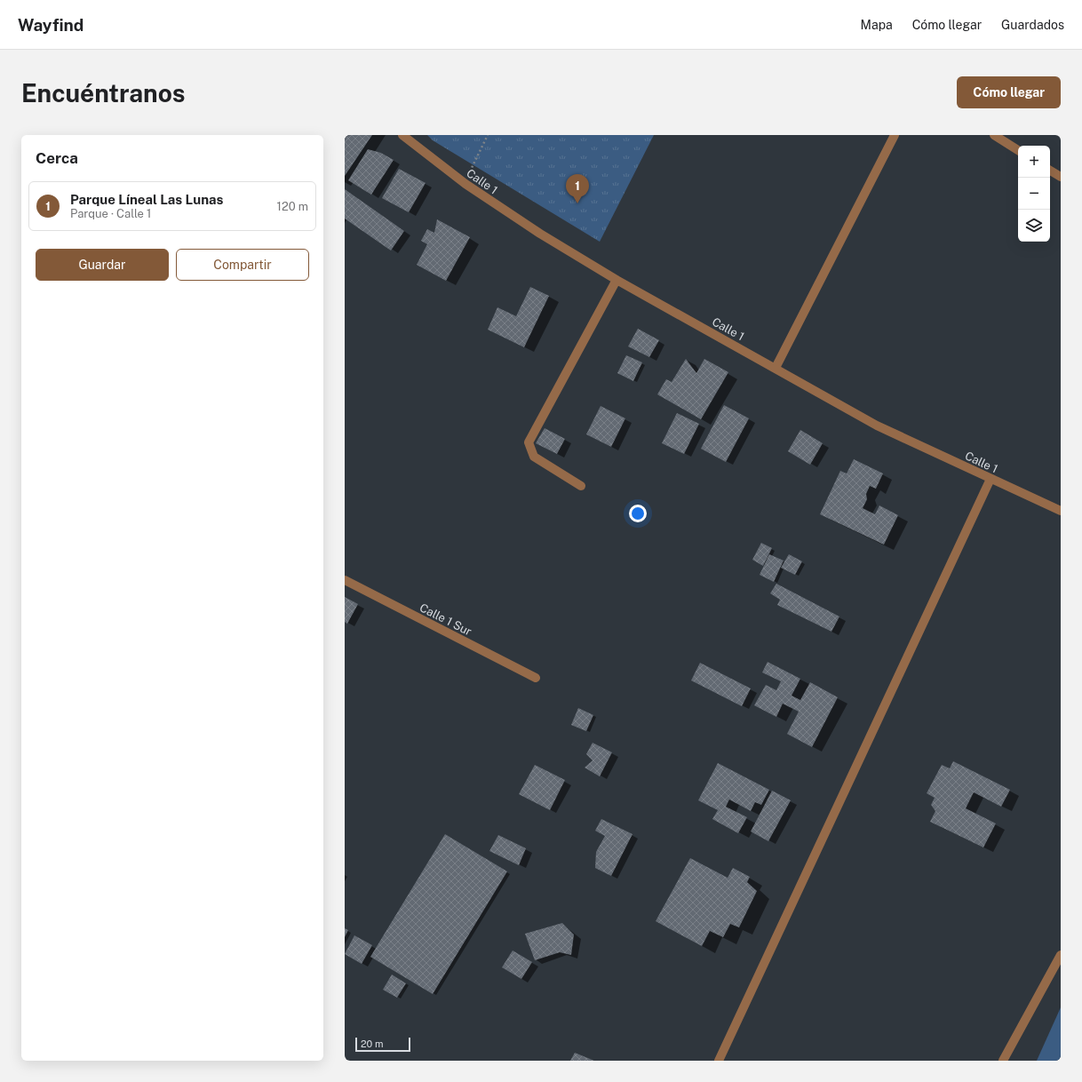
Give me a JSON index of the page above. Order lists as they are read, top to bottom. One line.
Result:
{"streets":{"street":["Calle 1","Calle 1 Sur"]},"scale_bar":"20 m","page":{"header":"Wayfind","nav":["Mapa","Cómo llegar","Guardados"],"buttons":["Cómo llegar",["Guardar","Compartir"]],"title":"Encuéntranos","heading":"Cerca","map_buttons":["+","−"],"pins":"1","list":[{"mark":"1","name":"Parque Líneal Las Lunas","note":"Parque · Calle 1","value":"120 m"}],"scale":"20 m"}}
